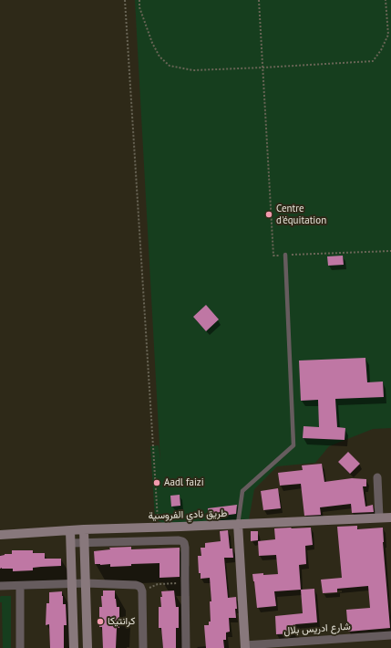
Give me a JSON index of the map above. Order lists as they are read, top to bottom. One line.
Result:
{"streets":{"main road":["طريق نادي الفروسية"],"street":["شارع ادريس بلال"]},"places":["Centre d'équitation","Aadl faizi","كرانتيكا"]}
